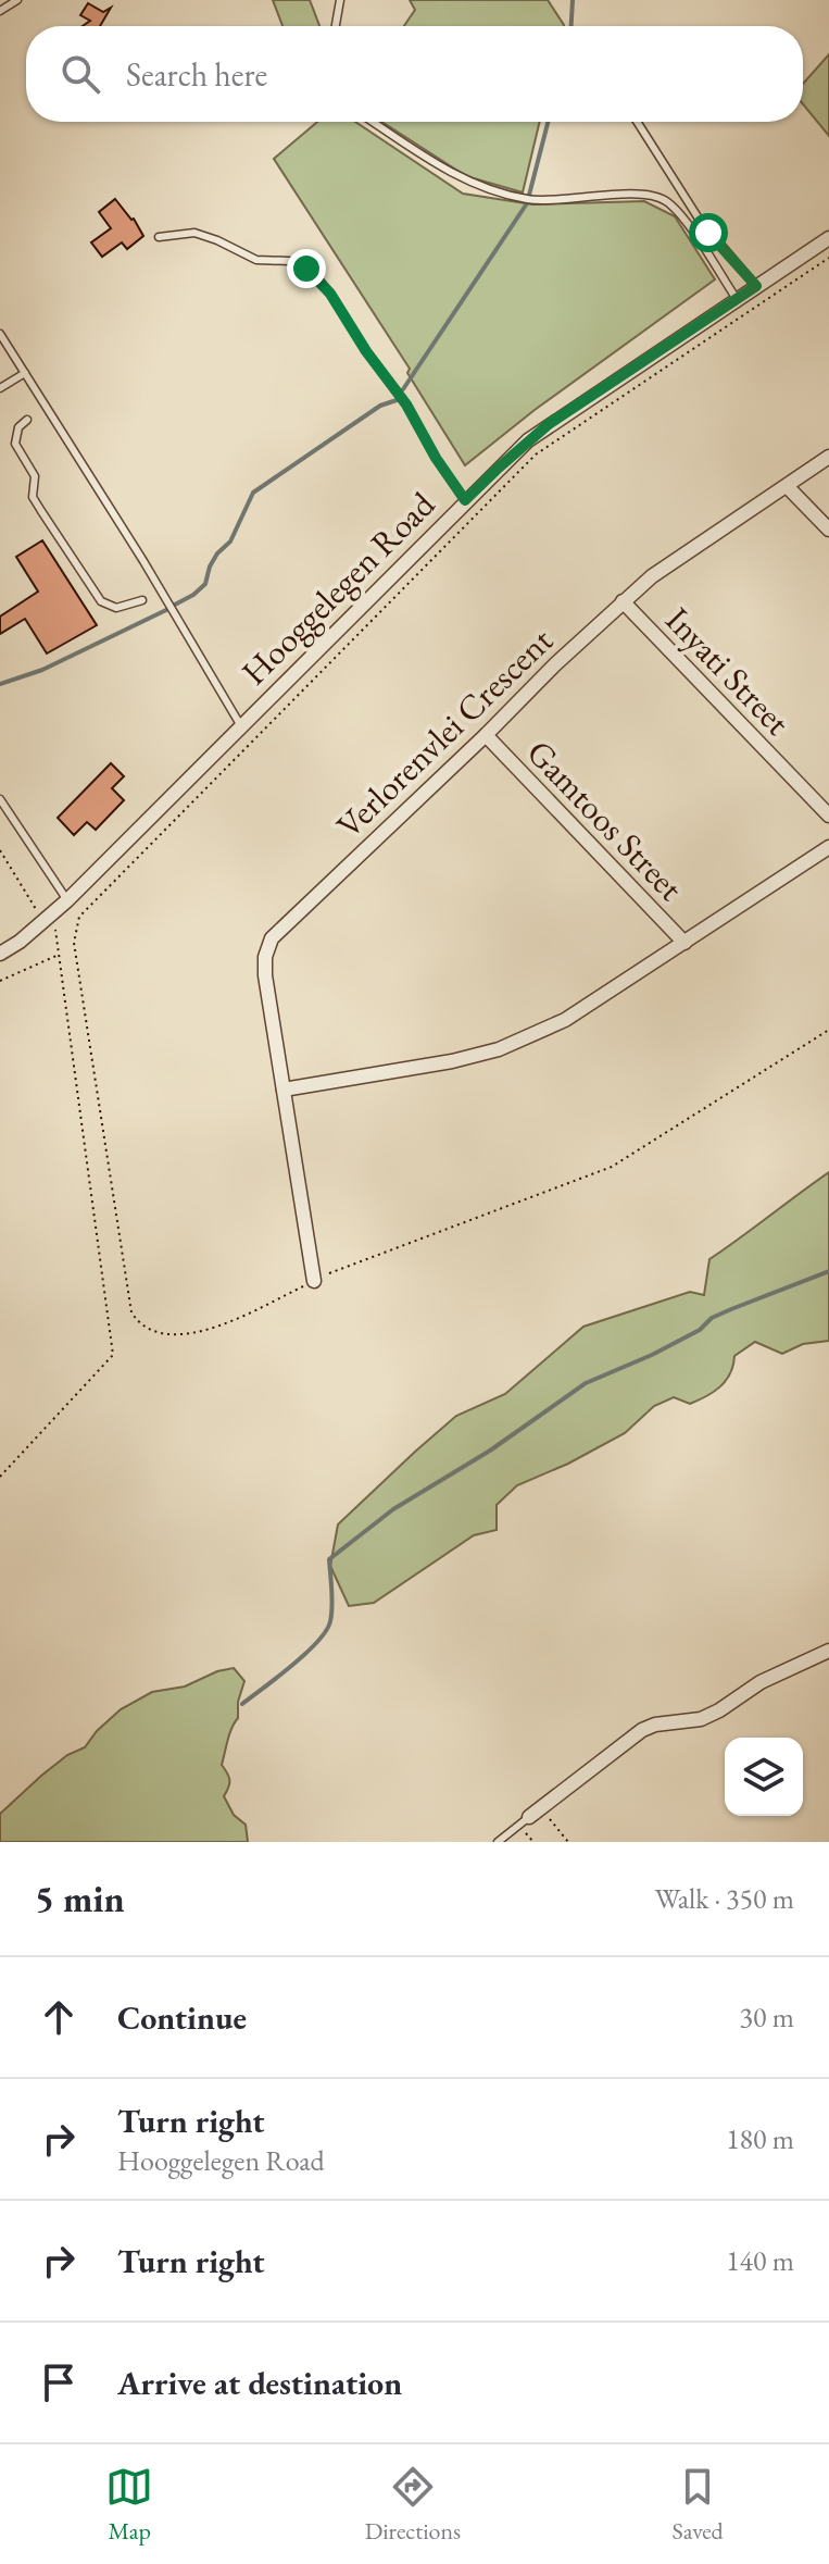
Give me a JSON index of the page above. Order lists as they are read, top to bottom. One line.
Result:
{"streets":{"street":["Hooggelegen Road","Inyati Street","Verlorenvlei Crescent","Gamtoos Street"]},"crossings":[["Inyati Street","Verlorenvlei Crescent"],["Verlorenvlei Crescent","Gamtoos Street"]],"page":{"search":"Search here","heading":["5 min","Walk · 350 m"],"list":[["Continue","30 m"],["Turn right","Hooggelegen Road","180 m"],["Turn right","140 m"],"Arrive at destination"],"nav":["Map","Directions","Saved"]}}
